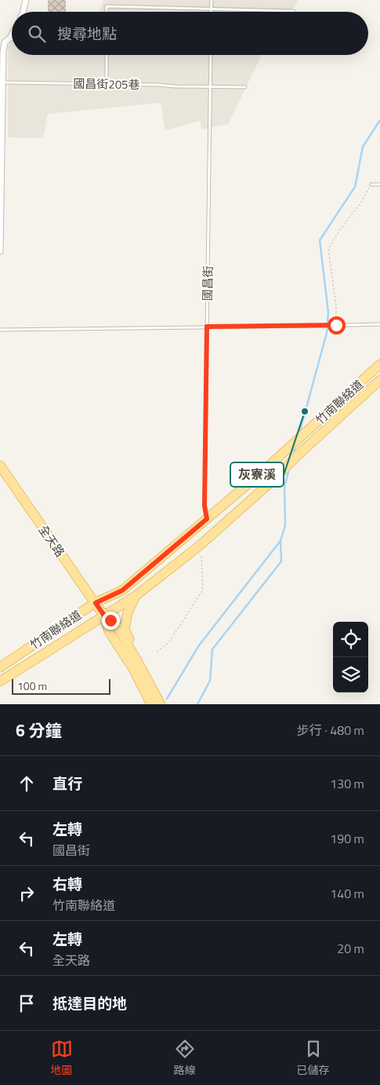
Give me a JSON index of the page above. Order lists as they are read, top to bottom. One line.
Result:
{"streets":{"main road":["竹南聯絡道","全天路"],"lane":["國昌街205巷","國昌街"]},"crossings":[["國昌街205巷","國昌街"],["國昌街","竹南聯絡道"],["竹南聯絡道","全天路"]],"places":["灰寮溪"],"scale_bar":"100 m","page":{"search":"搜尋地點","scale":"100 m","heading":["6 分鐘","步行 · 480 m"],"list":[["直行","130 m"],["左轉","國昌街","190 m"],["右轉","竹南聯絡道","140 m"],["左轉","全天路","20 m"],"抵達目的地"],"nav":["地圖","路線","已儲存"]}}
